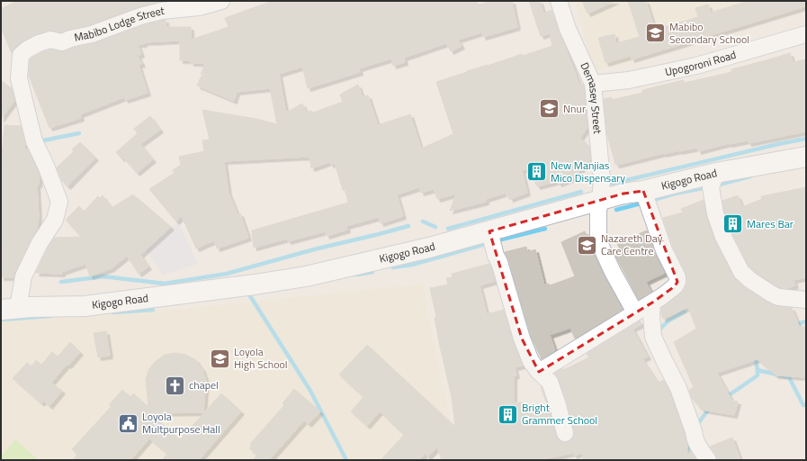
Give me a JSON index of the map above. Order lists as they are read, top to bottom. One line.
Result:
{"streets":{"main road":["Kigogo Road"],"street":["Mabibo Lodge Street","Upogoroni Road","Demasey Street"]},"crossings":[["Mabibo Lodge Street","Kigogo Road"],["Upogoroni Road","Demasey Street"],["Demasey Street","Kigogo Road"]],"places":{"school or university":["Mabibo Secondary School","Nnur","Nazareth Day Care Centre","Loyola High School"],"building":["New Manjias Mico Dispensary","Mares Bar","Bright Grammer School"],"church":["chapel"],"public building":["Loyola Multpurpose Hall"]}}
